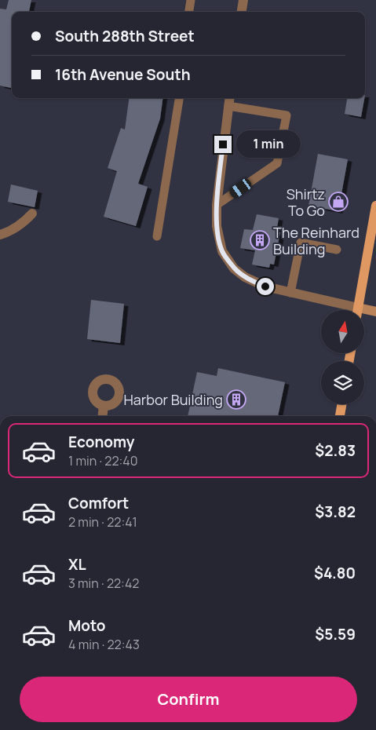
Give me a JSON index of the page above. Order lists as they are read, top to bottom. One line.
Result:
{"places":{"shop":["Shirtz To Go"],"building":["The Reinhard Building","Harbor Building"]},"north":"top","page":{"banner":["South 288th Street","16th Avenue South"],"bubble":"1 min","list":[{"name":"Economy","note":"1 min · 22:40","value":"$2.83"},{"name":"Comfort","note":"2 min · 22:41","value":"$3.82"},{"name":"XL","note":"3 min · 22:42","value":"$4.80"},{"name":"Moto","note":"4 min · 22:43","value":"$5.59"}],"buttons":"Confirm"}}
